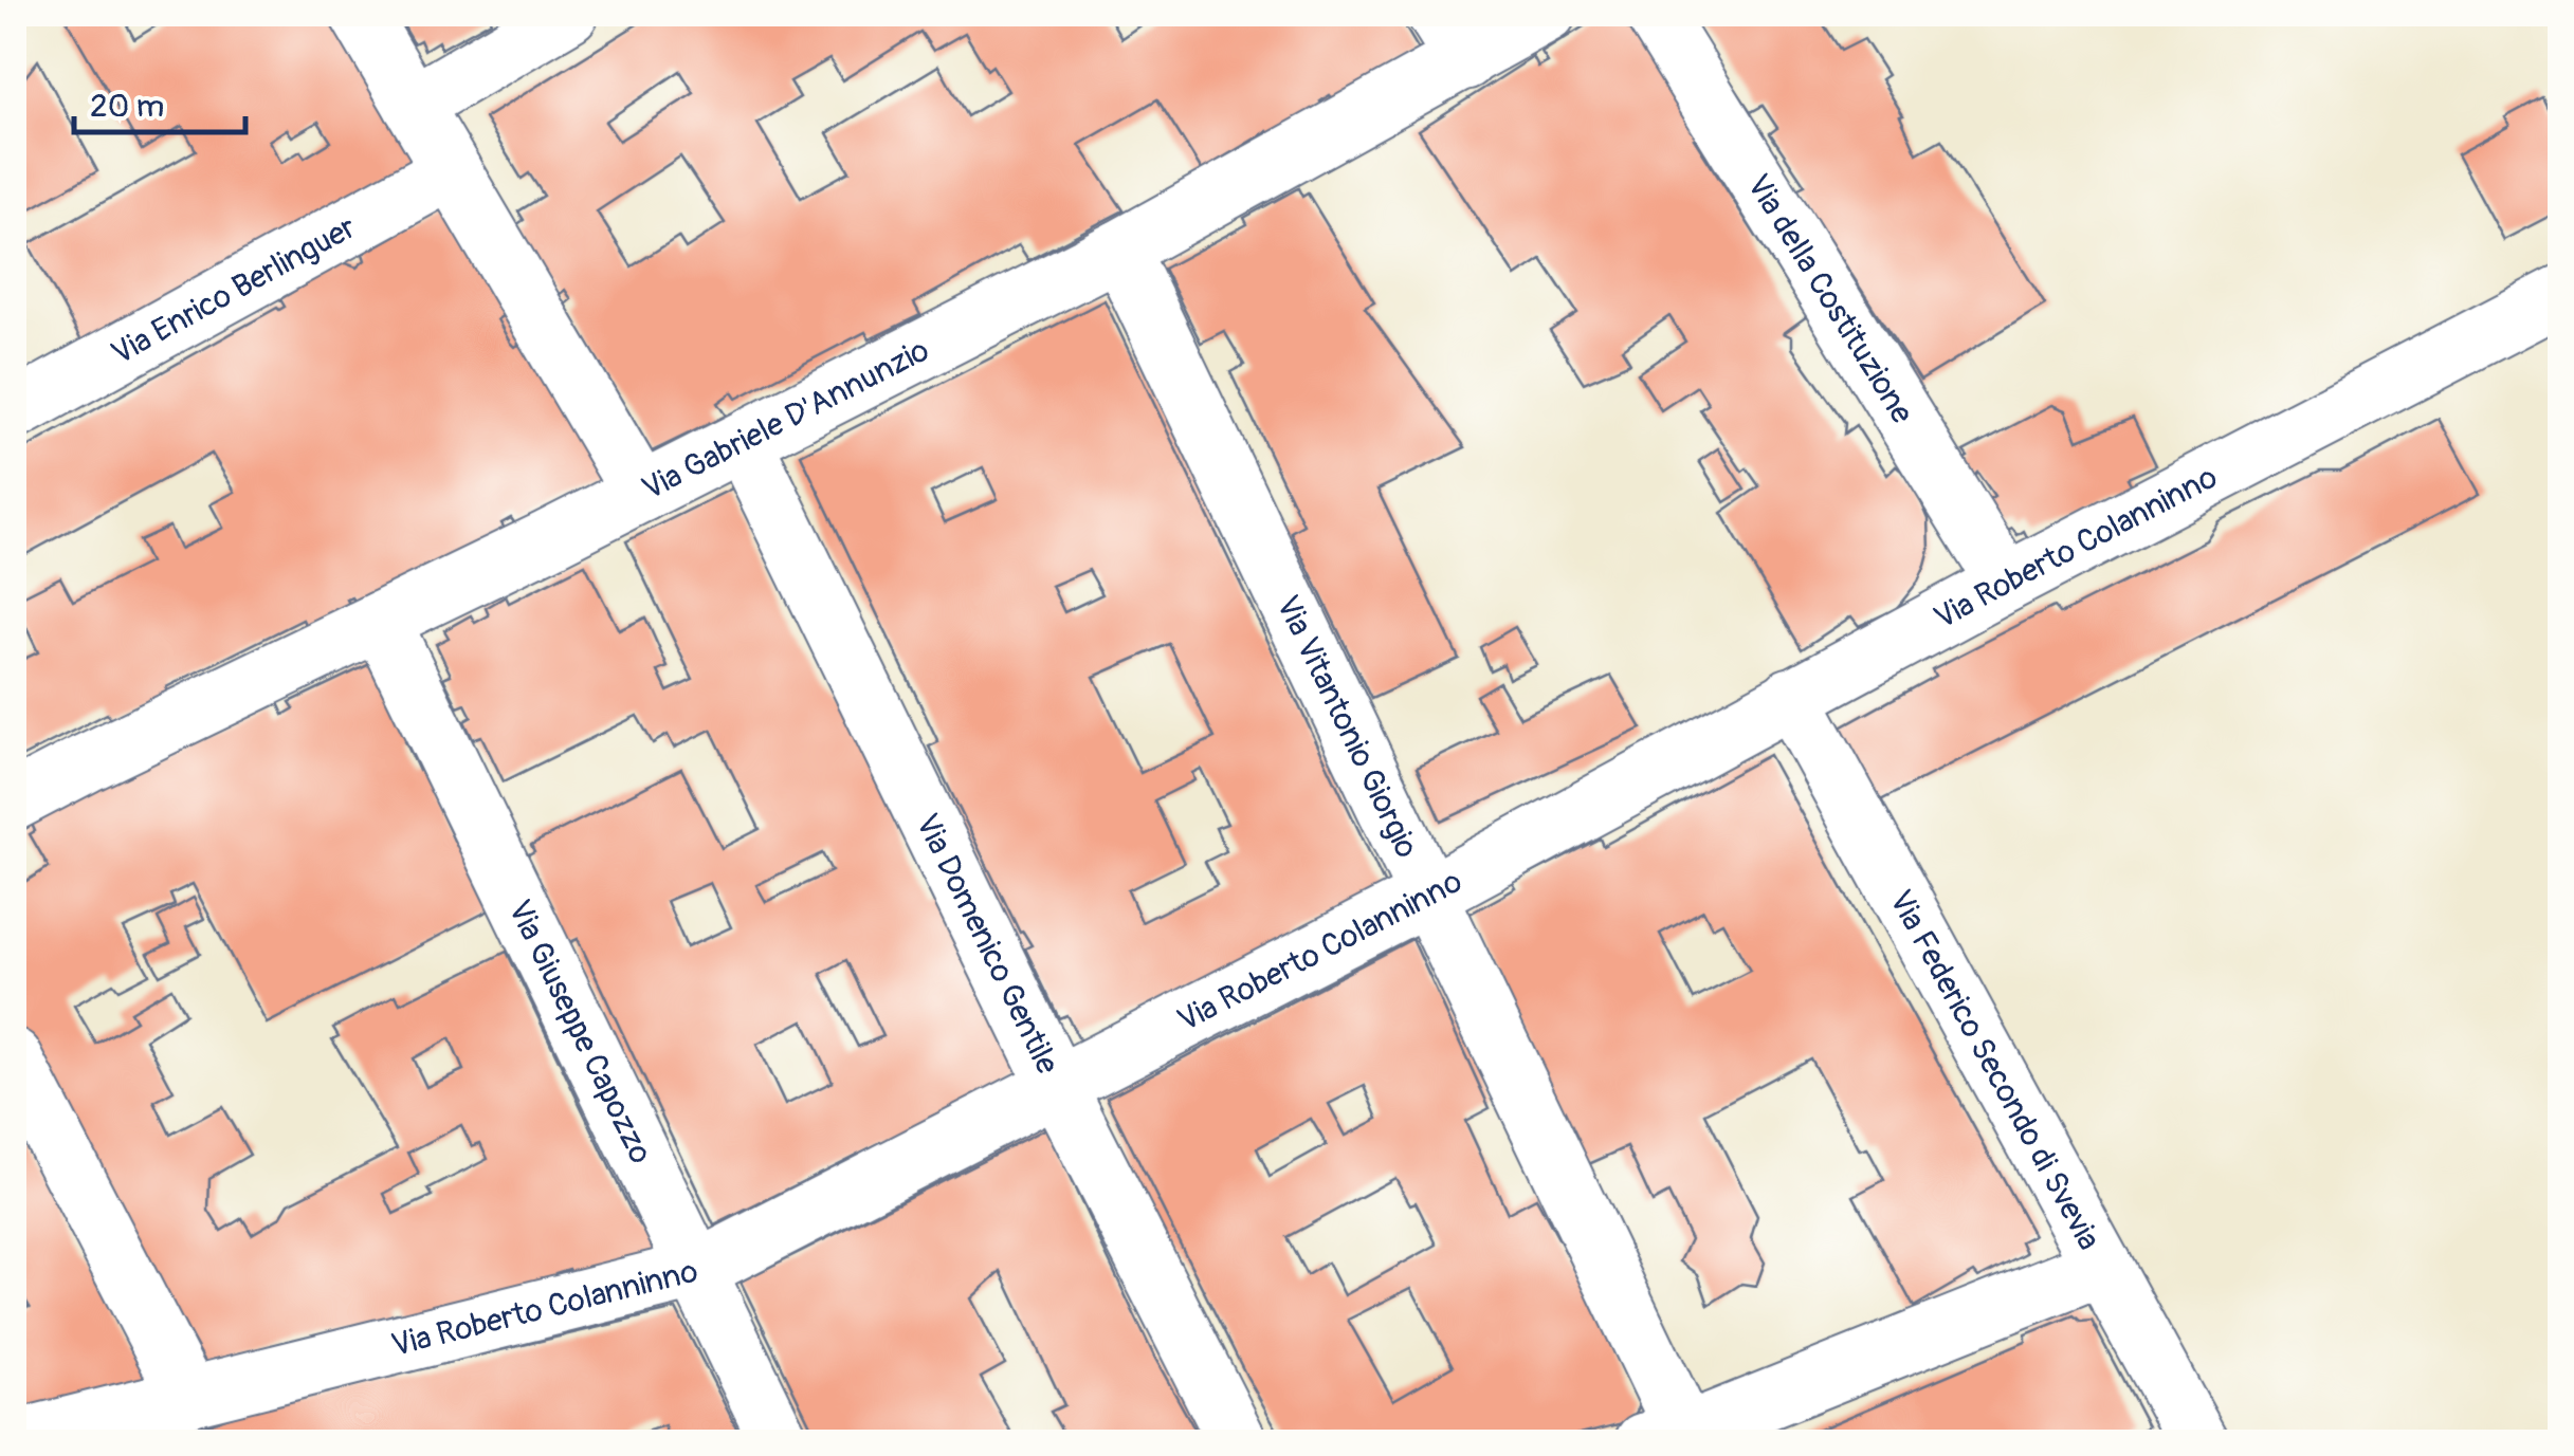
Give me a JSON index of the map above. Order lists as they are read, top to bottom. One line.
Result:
{"streets":{"street":["Via Enrico Berlinguer","Via della Costituzione","Via Gabriele D'Annunzio","Via Roberto Colanninno","Via Vitantonio Giorgio","Via Domenico Gentile","Via Giuseppe Capozzo","Via Federico Secondo di Svevia"]},"crossings":[["Via della Costituzione","Via Roberto Colanninno"],["Via Gabriele D'Annunzio","Via Vitantonio Giorgio"],["Via Gabriele D'Annunzio","Via Domenico Gentile"],["Via Gabriele D'Annunzio","Via Giuseppe Capozzo"],["Via Roberto Colanninno","Via Vitantonio Giorgio"],["Via Roberto Colanninno","Via Domenico Gentile"],["Via Roberto Colanninno","Via Giuseppe Capozzo"],["Via Roberto Colanninno","Via Federico Secondo di Svevia"]],"scale_bar":"20 m"}
